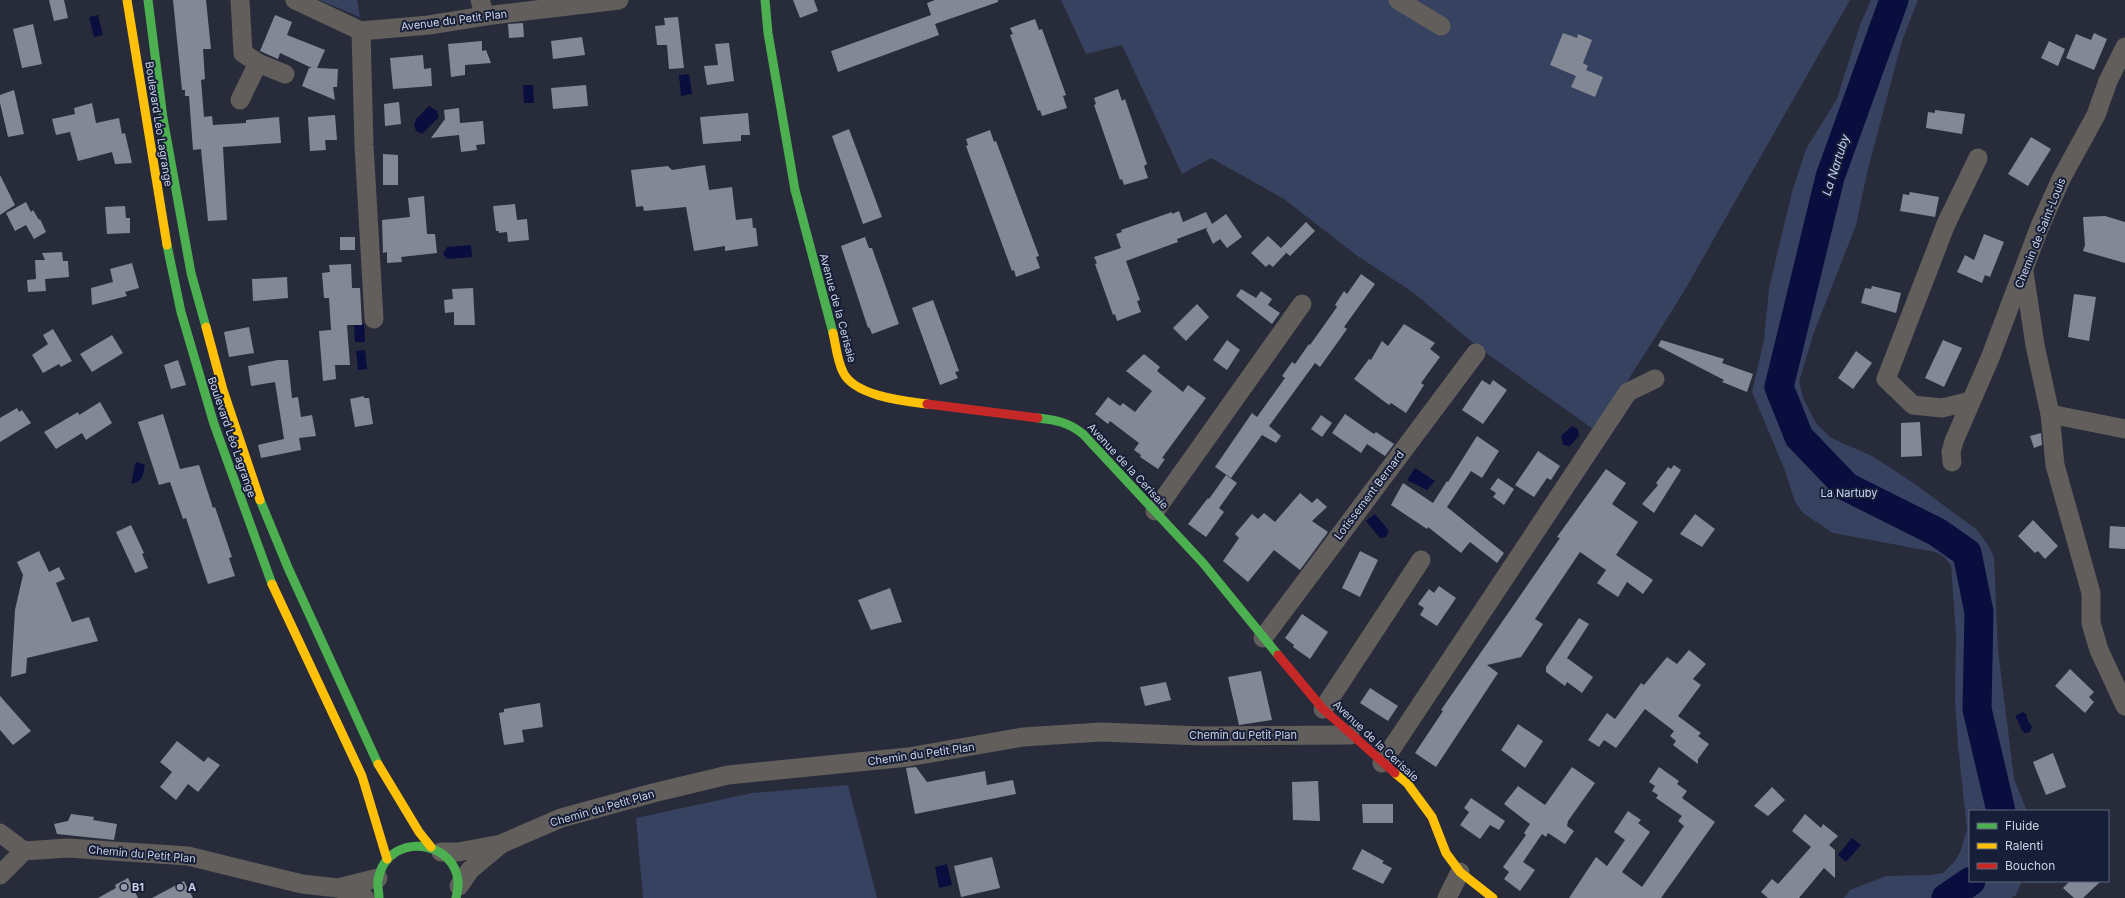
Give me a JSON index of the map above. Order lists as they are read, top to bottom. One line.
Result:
{"streets":{"main road":["Boulevard Léo Lagrange","Avenue de la Cerisaie"],"street":["Avenue du Petit Plan","Chemin de Saint-Louis","Lotissement Bernard","Chemin du Petit Plan"]},"crossings":[["Boulevard Léo Lagrange","Chemin du Petit Plan"],["Avenue de la Cerisaie","Lotissement Bernard"],["Avenue de la Cerisaie","Chemin du Petit Plan"]],"water":["La Nartuby"],"parks":["La Nartuby"],"places":["B1","A"],"legend":["Fluide","Ralenti","Bouchon"]}
